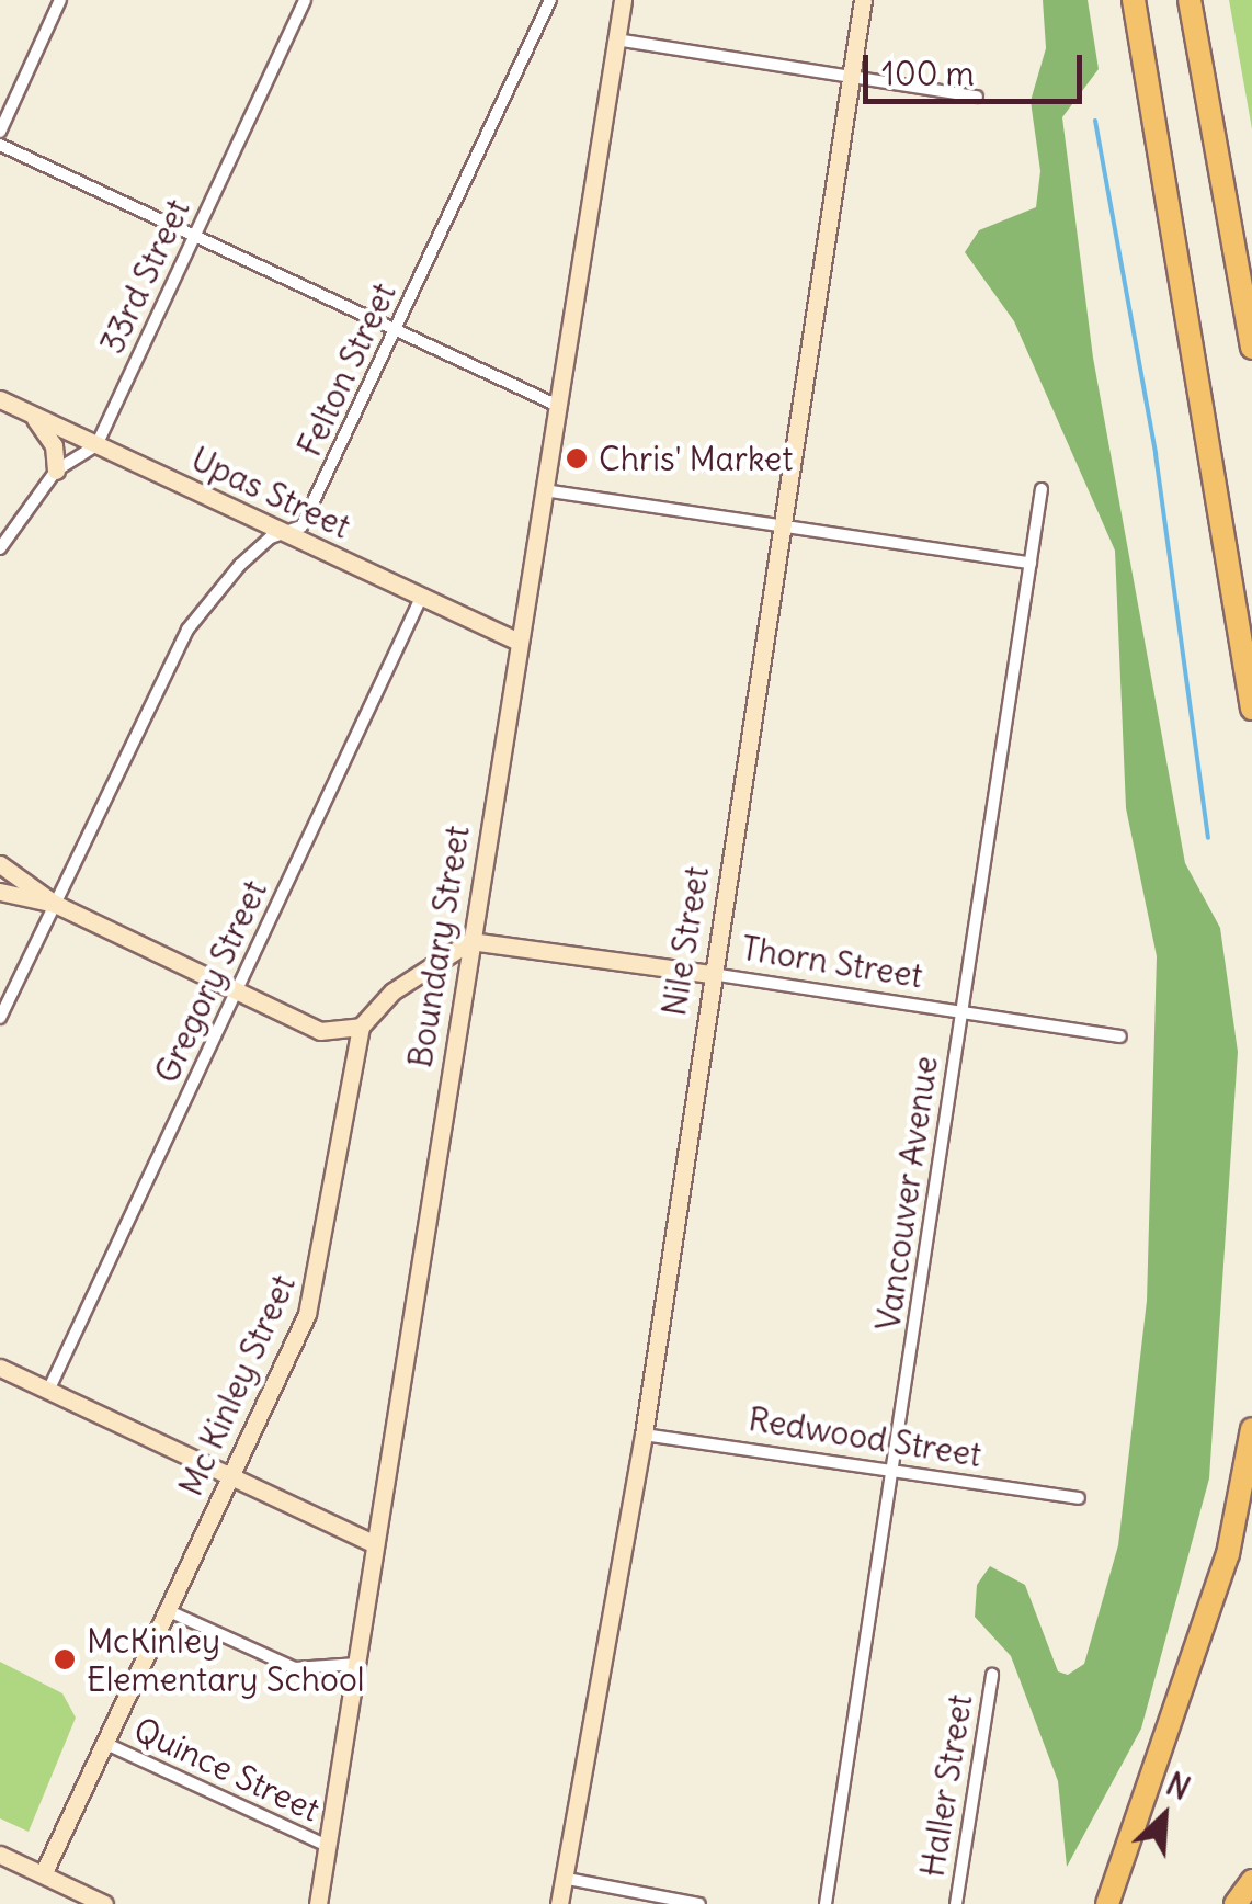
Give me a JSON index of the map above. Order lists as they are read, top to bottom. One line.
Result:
{"streets":{"street":["33rd Street","Felton Street","Upas Street","Nile Street","Boundary Street","Thorn Street","Gregory Street","Vancouver Avenue","Mc Kinley Street","Redwood Street","Quince Street","Haller Street"]},"crossings":[["33rd Street","Upas Street"],["Felton Street","Upas Street"],["Upas Street","Boundary Street"],["Upas Street","Gregory Street"],["Nile Street","Thorn Street"],["Nile Street","Redwood Street"],["Boundary Street","Thorn Street"],["Boundary Street","Quince Street"],["Thorn Street","Vancouver Avenue"],["Vancouver Avenue","Redwood Street"],["Mc Kinley Street","Quince Street"]],"places":["Chris' Market","McKinley Elementary School"],"scale_bar":"100 m","north":"top right"}
